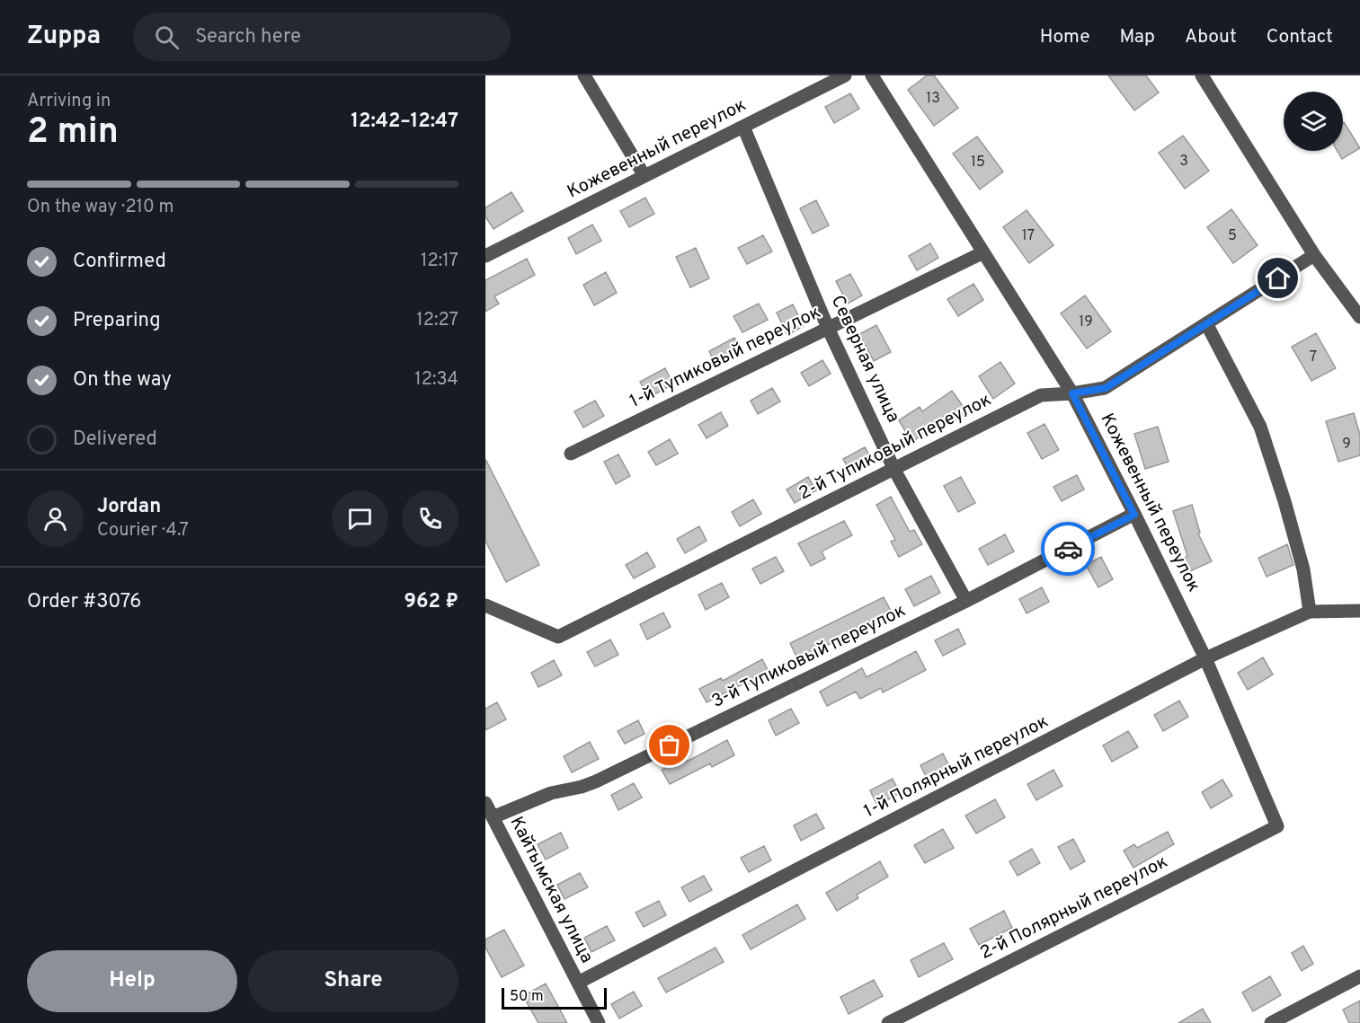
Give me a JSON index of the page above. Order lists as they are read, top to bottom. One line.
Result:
{"streets":{"street":["Кожевенный переулок","1-й Тупиковый переулок","Северная улица","2-й Тупиковый переулок","3-й Тупиковый переулок","1-й Полярный переулок","Кайтымская улица","2-й Полярный переулок"]},"crossings":[["Кожевенный переулок","1-й Тупиковый переулок"],["Кожевенный переулок","Северная улица"],["Кожевенный переулок","2-й Тупиковый переулок"],["Кожевенный переулок","3-й Тупиковый переулок"],["Кожевенный переулок","1-й Полярный переулок"],["Кожевенный переулок","2-й Полярный переулок"],["1-й Тупиковый переулок","Северная улица"],["Северная улица","2-й Тупиковый переулок"],["Северная улица","3-й Тупиковый переулок"],["3-й Тупиковый переулок","Кайтымская улица"],["1-й Полярный переулок","Кайтымская улица"]],"house_numbers":["13","3","15","17","5","19","7","9"],"scale_bar":"50 m","page":{"header":"Zuppa","search":"Search here","nav":["Home","Map","About","Contact"],"heading":["2 min","Arriving in","12:42–12:47"],"panel":["Jordan","Courier · 4.7","Order #3076","962 ₽"],"bar":"On the way · 210 m","list":[["Confirmed","12:17"],["Preparing","12:27"],["On the way","12:34"],"Delivered"],"buttons":["Help","Share"],"scale":"50 m"}}
